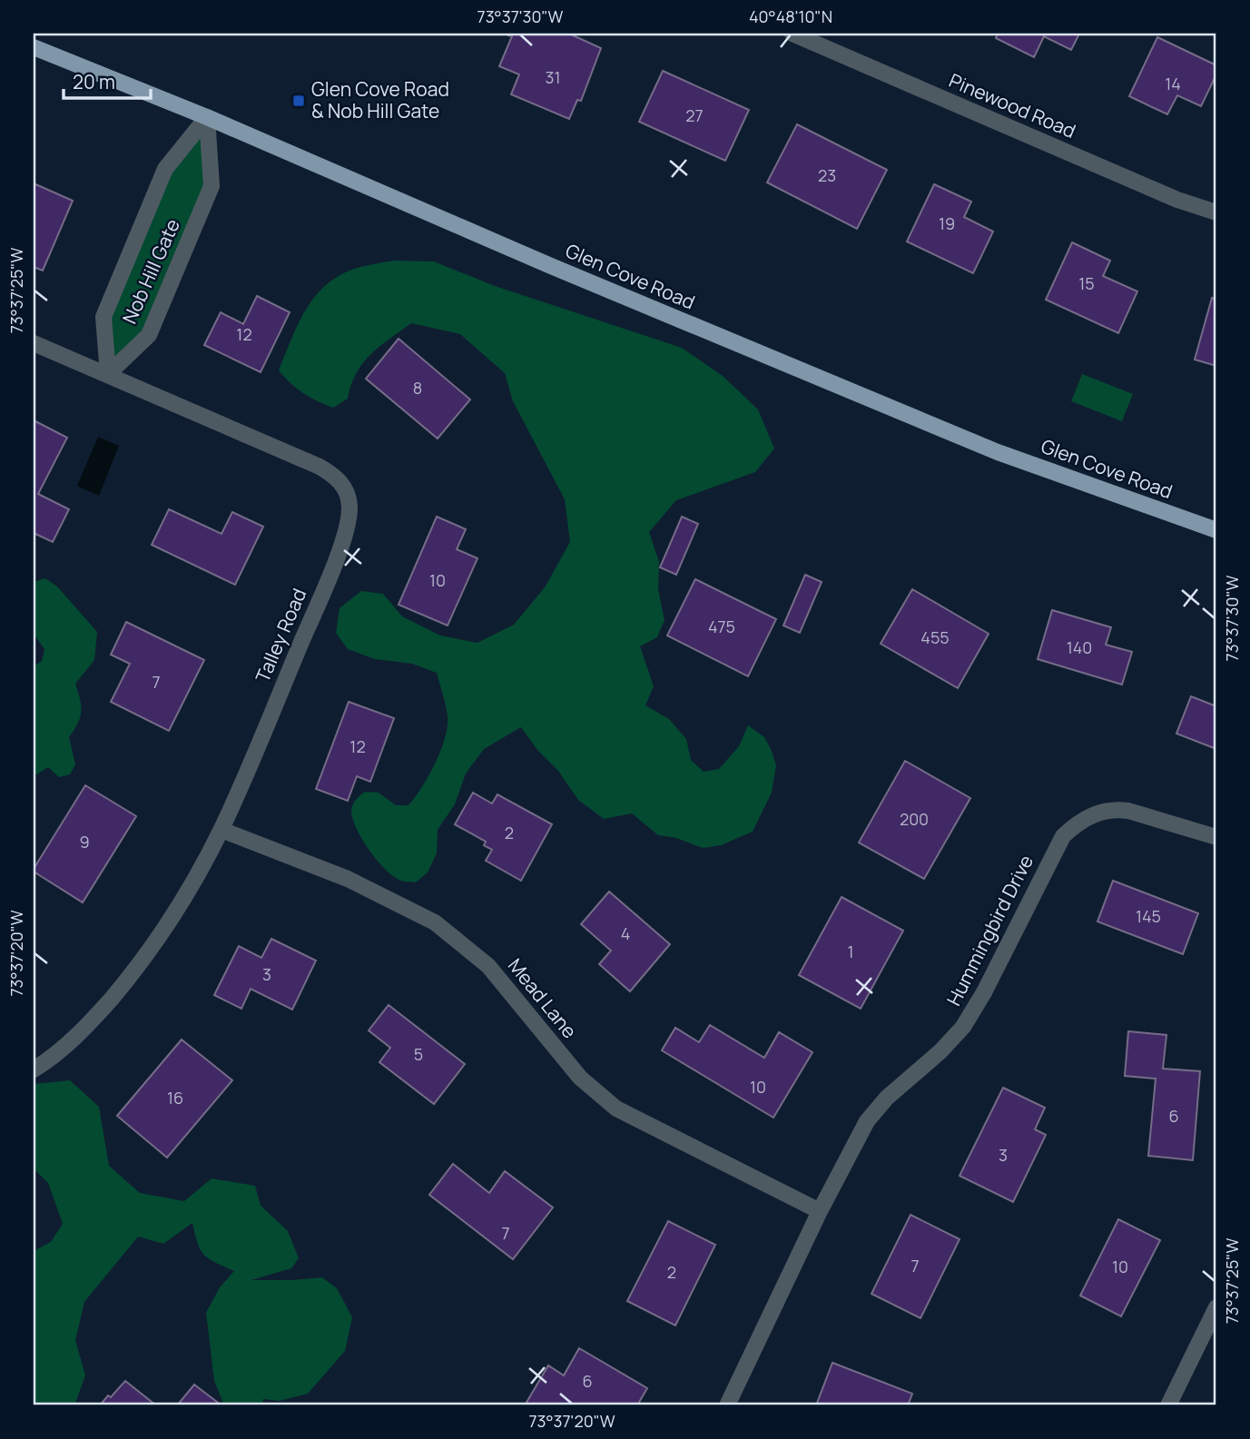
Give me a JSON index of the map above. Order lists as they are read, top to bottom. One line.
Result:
{"streets":{"main road":["Glen Cove Road"],"street":["Pinewood Road","Nob Hill Gate","Talley Road","Hummingbird Drive","Mead Lane"]},"crossings":[["Nob Hill Gate","Glen Cove Road"],["Nob Hill Gate","Talley Road"],["Talley Road","Mead Lane"],["Hummingbird Drive","Mead Lane"]],"places":{"transit":["Glen Cove Road & Nob Hill Gate"]},"house_numbers":["31","14","27","23","19","15","12","8","10","475","455","140","7","12","200","2","9","145","4","1","3","5","10","16","6","3","7","7","10","2","6"],"scale_bar":"20 m","coordinates":["73°37'30\"W","40°48'10\"N","73°37'25\"W","73°37'20\"W"]}
